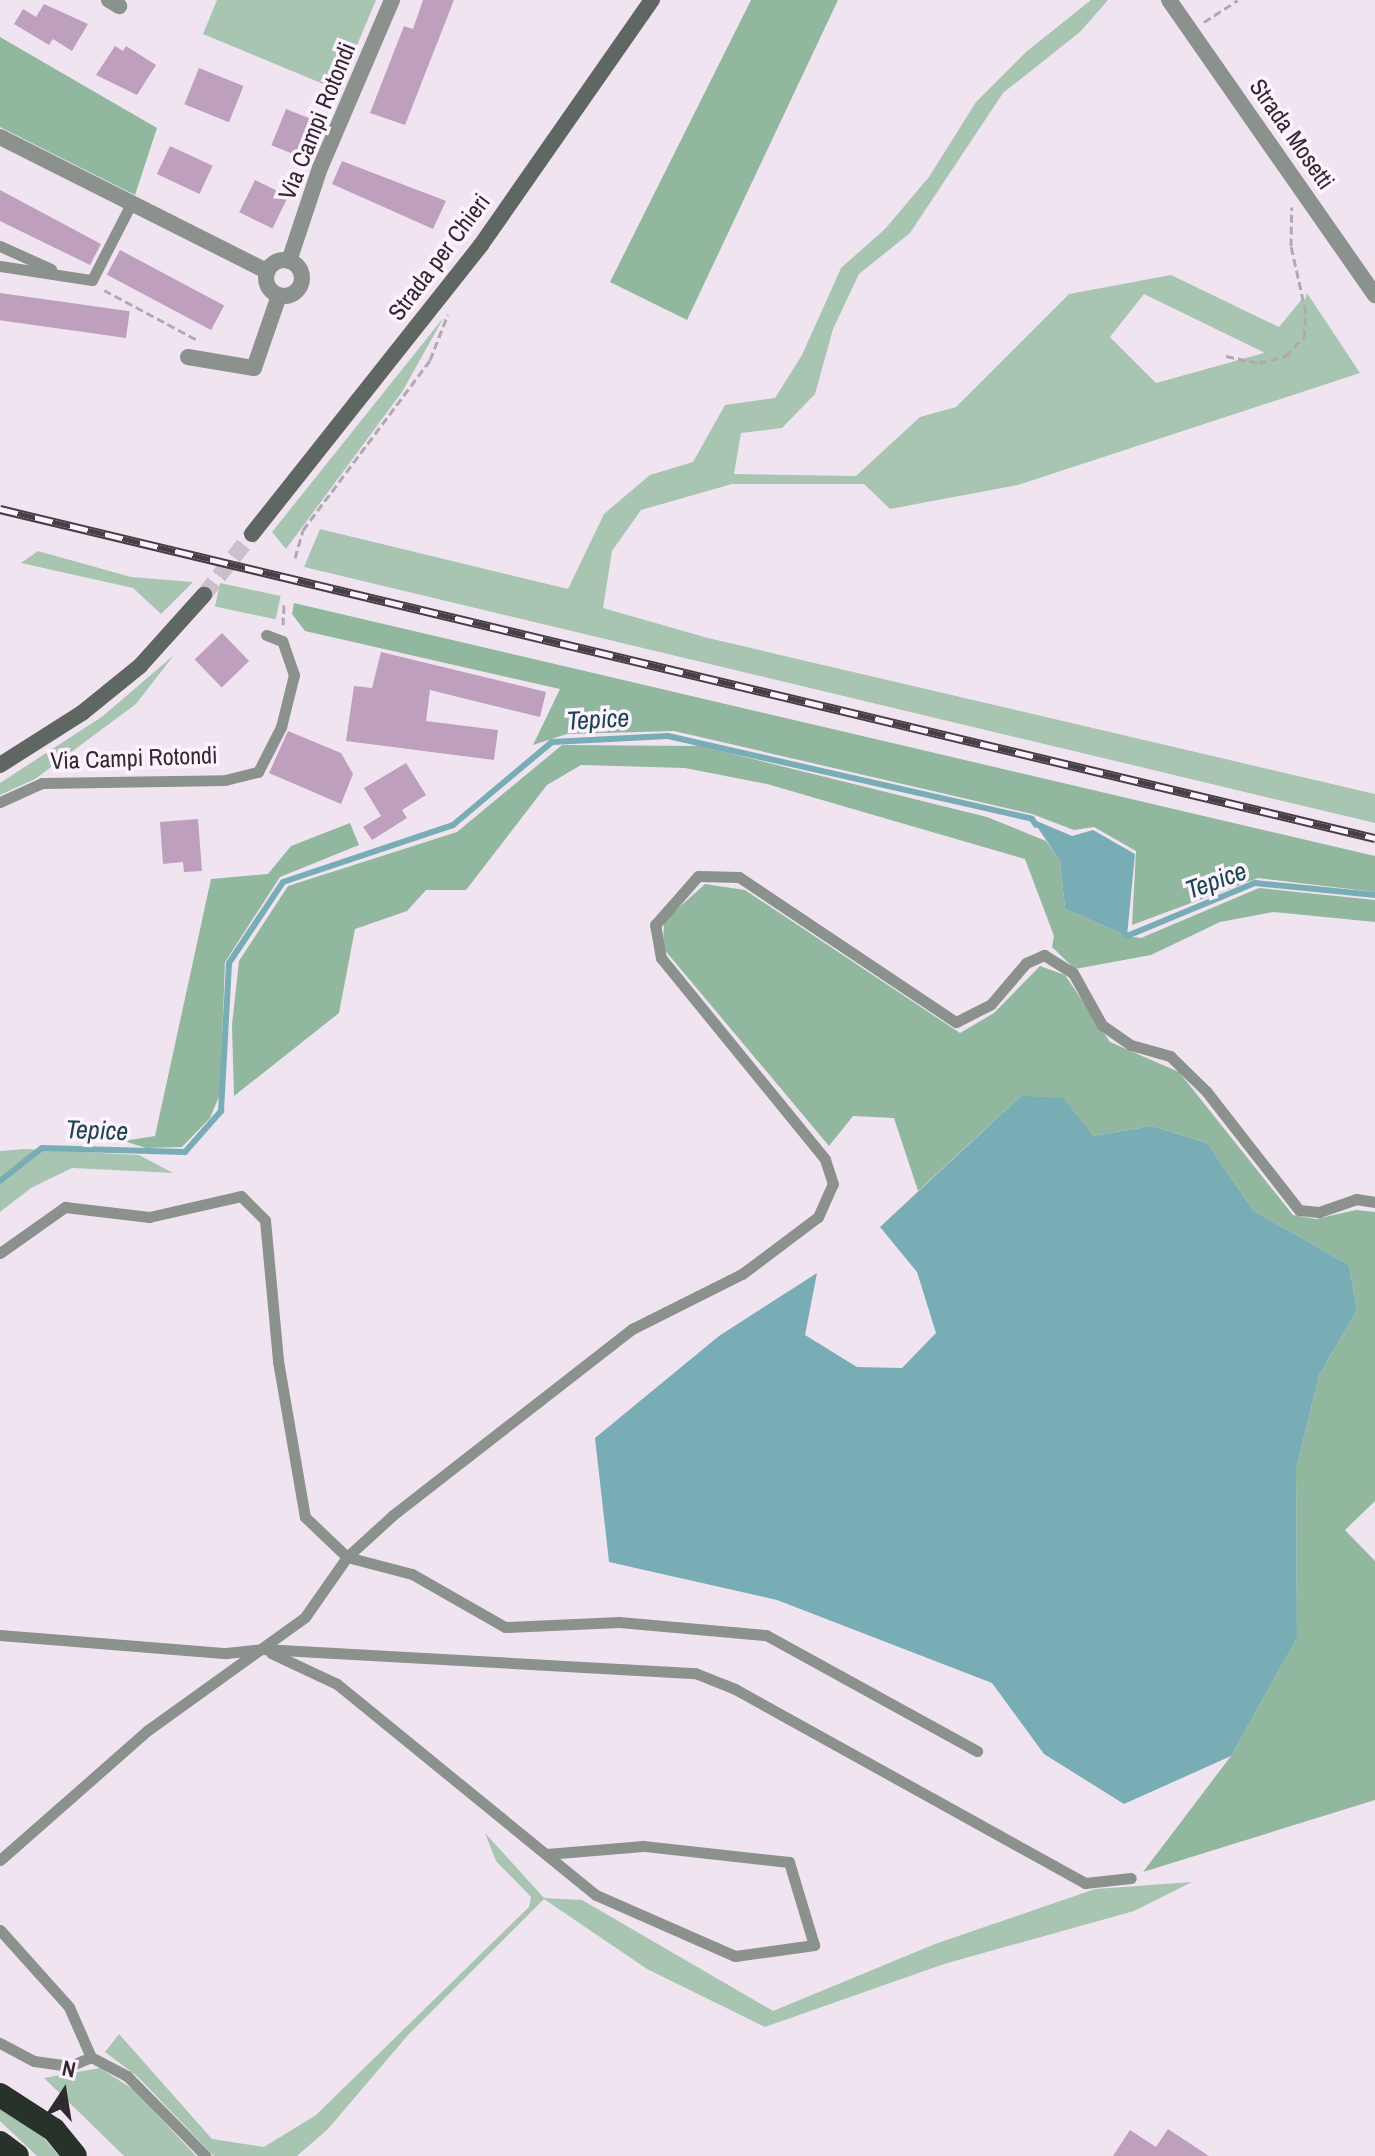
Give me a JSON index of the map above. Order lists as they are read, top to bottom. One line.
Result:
{"streets":{"main road":["Strada per Chieri"],"street":["Via Campi Rotondi","Strada Mosetti"]},"water":["Tepice"],"north":"top"}
